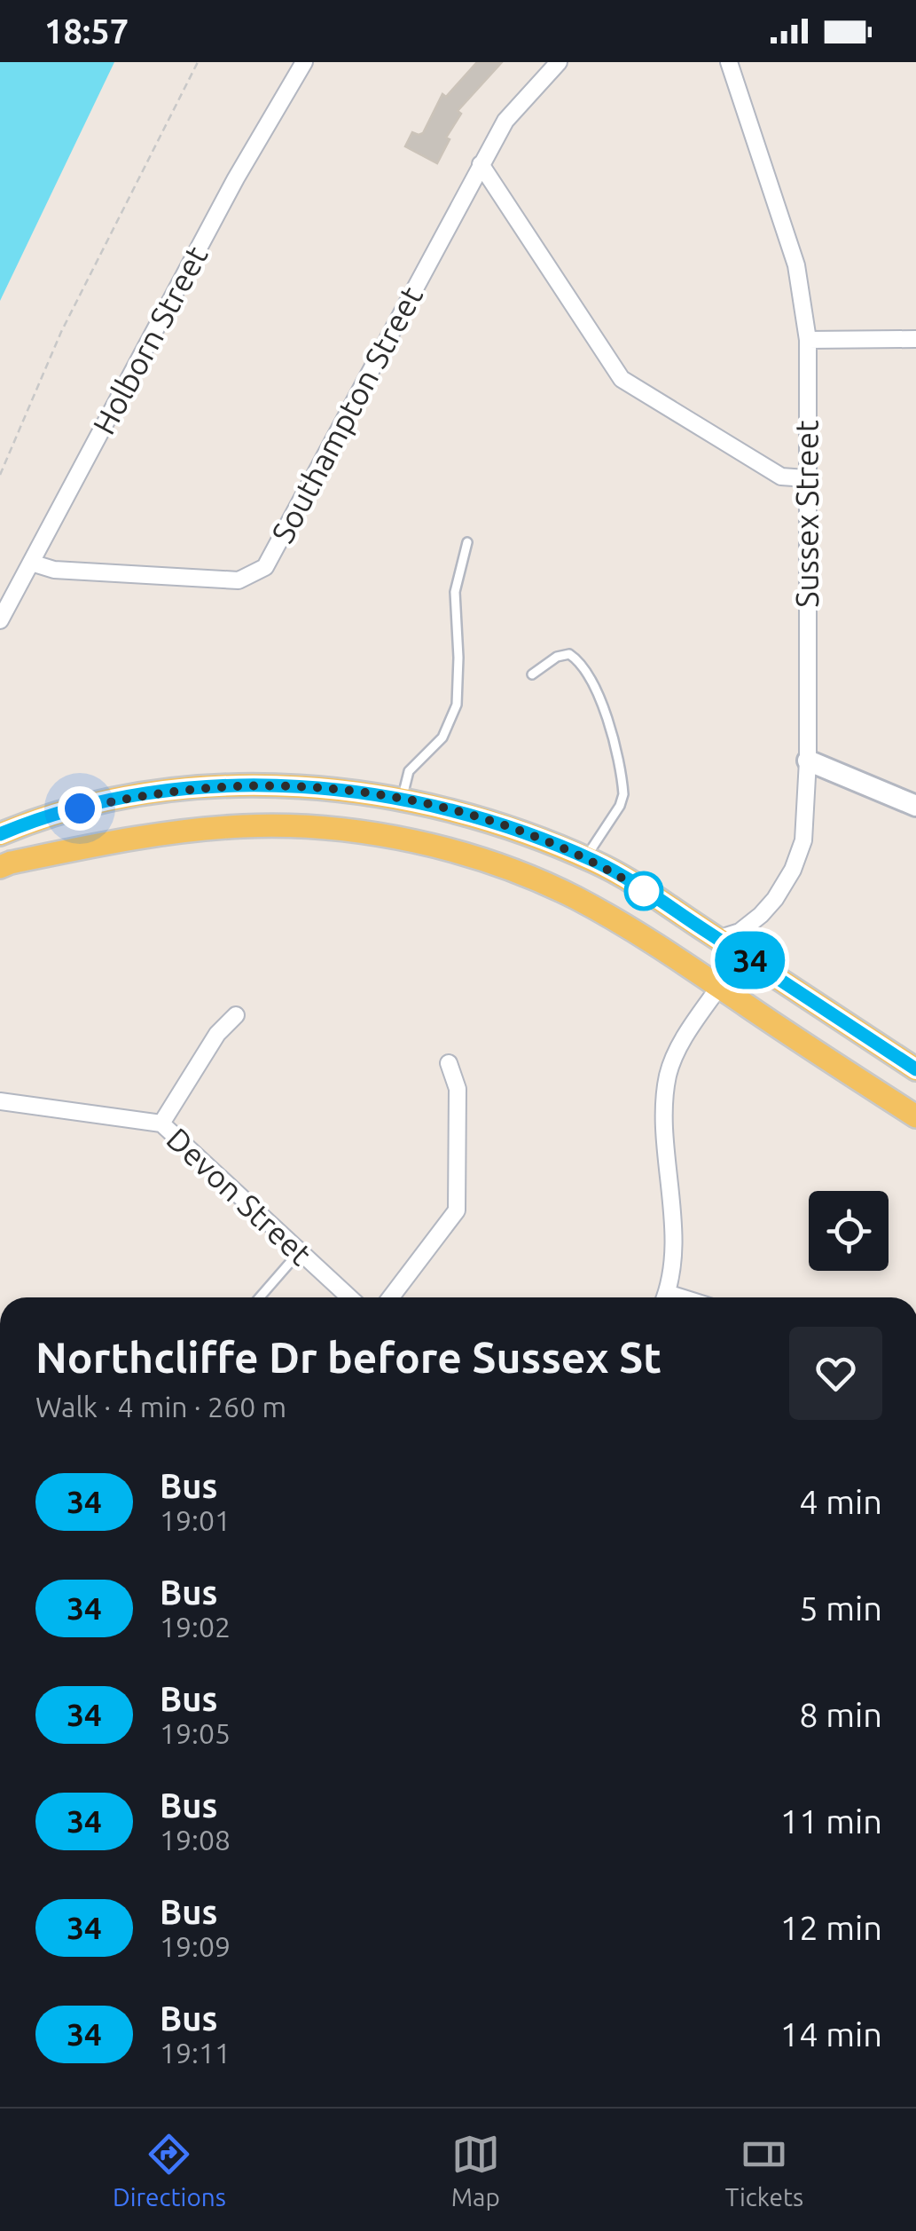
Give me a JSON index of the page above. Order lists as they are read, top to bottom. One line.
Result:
{"streets":{"street":["Holborn Street","Southampton Street","Sussex Street","Devon Street"]},"crossings":[["Holborn Street","Southampton Street"]],"lines":["bus line 34"],"page":{"status":"18:57","on_map":"34","heading":["Northcliffe Dr before Sussex St","Walk · 4 min · 260 m"],"list":[{"mark":"34","name":"Bus","note":"19:01","value":"4 min"},{"mark":"34","name":"Bus","note":"19:02","value":"5 min"},{"mark":"34","name":"Bus","note":"19:05","value":"8 min"},{"mark":"34","name":"Bus","note":"19:08","value":"11 min"},{"mark":"34","name":"Bus","note":"19:09","value":"12 min"},{"mark":"34","name":"Bus","note":"19:11","value":"14 min"}],"tabs":["Directions","Map","Tickets"]}}
